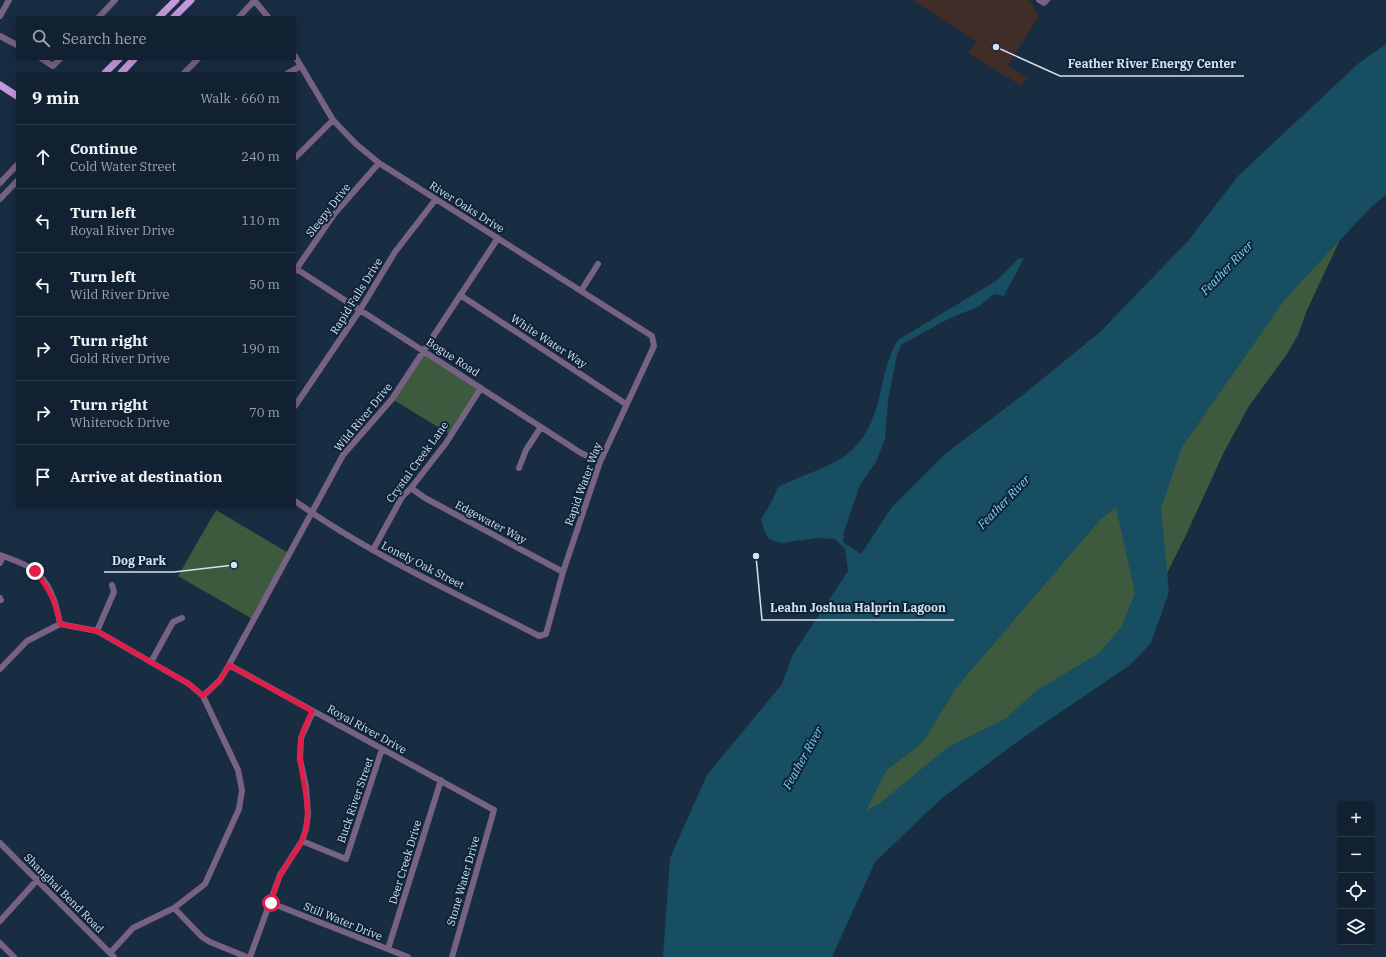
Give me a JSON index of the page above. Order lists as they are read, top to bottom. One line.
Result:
{"streets":{"street":["River Oaks Drive","Sleepy Drive","Rapid Falls Drive","White Water Way","Bogue Road","Wild River Drive","Crystal Creek Lane","Rapid Water Way","Edgewater Way","Lonely Oak Street","Royal River Drive","Buck River Street","Deer Creek Drive","Stone Water Drive","Shanghai Bend Road","Still Water Drive"]},"crossings":[["River Oaks Drive","Sleepy Drive"],["River Oaks Drive","Rapid Falls Drive"],["River Oaks Drive","Wild River Drive"],["River Oaks Drive","Rapid Water Way"],["Rapid Falls Drive","Bogue Road"],["White Water Way","Wild River Drive"],["White Water Way","Rapid Water Way"],["Bogue Road","Wild River Drive"],["Bogue Road","Crystal Creek Lane"],["Bogue Road","Rapid Water Way"],["Wild River Drive","Lonely Oak Street"],["Wild River Drive","Royal River Drive"],["Crystal Creek Lane","Edgewater Way"],["Crystal Creek Lane","Lonely Oak Street"],["Rapid Water Way","Edgewater Way"],["Rapid Water Way","Lonely Oak Street"],["Royal River Drive","Buck River Street"],["Royal River Drive","Deer Creek Drive"],["Royal River Drive","Stone Water Drive"],["Deer Creek Drive","Still Water Drive"]],"water":["Feather River"],"places":["Feather River Energy Center","Leahn Joshua Halprin Lagoon","Dog Park"],"page":{"search":"Search here","heading":["9 min","Walk · 660 m"],"list":[["Continue","Cold Water Street","240 m"],["Turn left","Royal River Drive","110 m"],["Turn left","Wild River Drive","50 m"],["Turn right","Gold River Drive","190 m"],["Turn right","Whiterock Drive","70 m"],"Arrive at destination"],"map_buttons":["+","−"]}}
